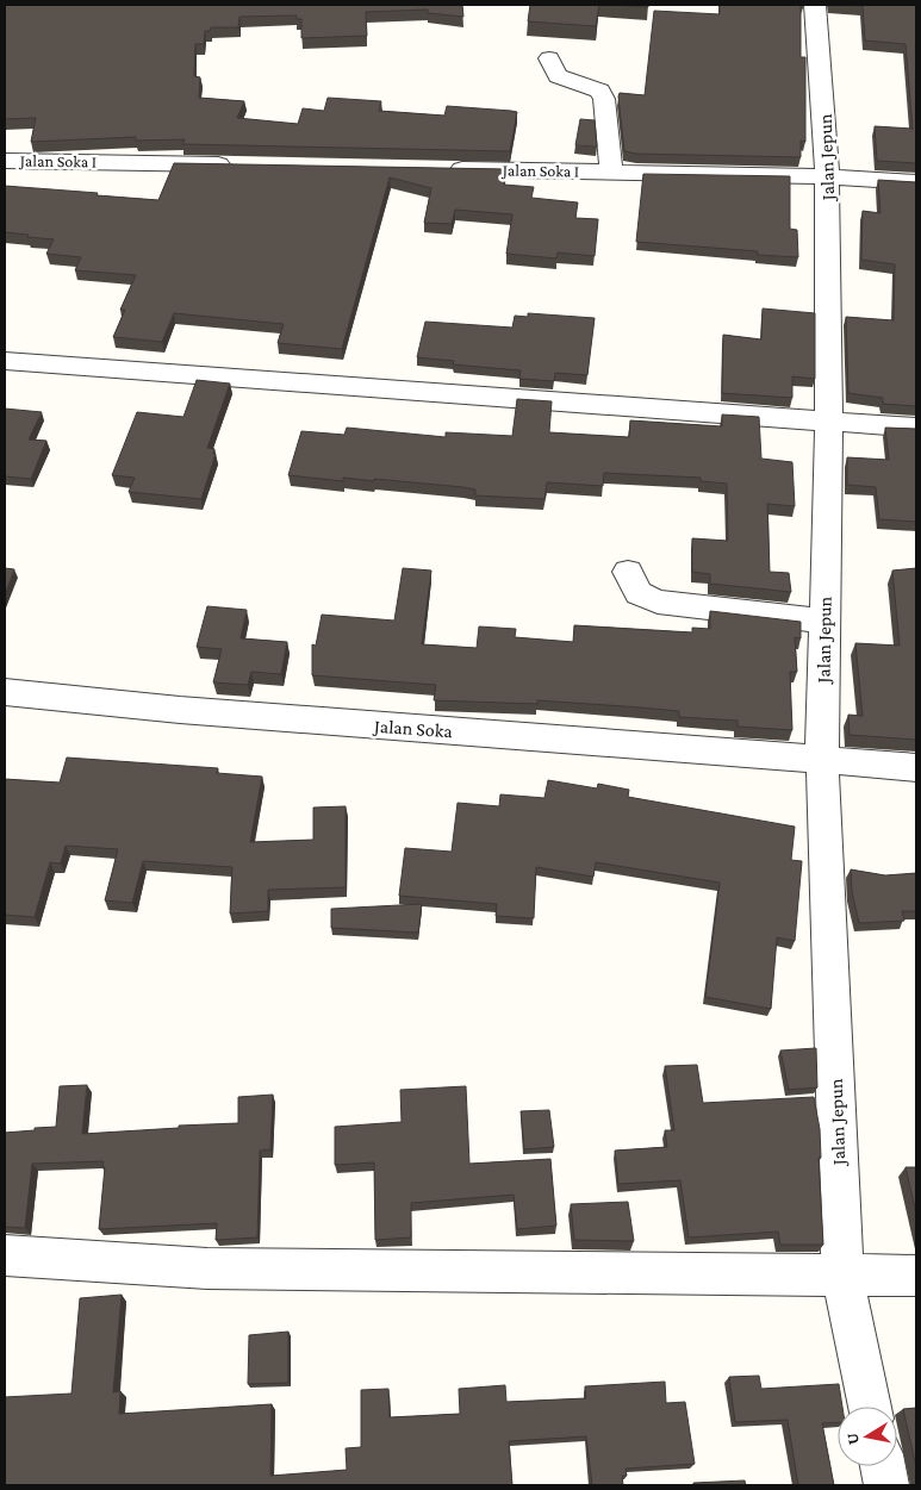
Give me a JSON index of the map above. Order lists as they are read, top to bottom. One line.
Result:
{"streets":{"street":["Jalan Jepun","Jalan Soka I","Jalan Soka"]},"crossings":[["Jalan Jepun","Jalan Soka I"],["Jalan Jepun","Jalan Soka"]],"north":"left"}
